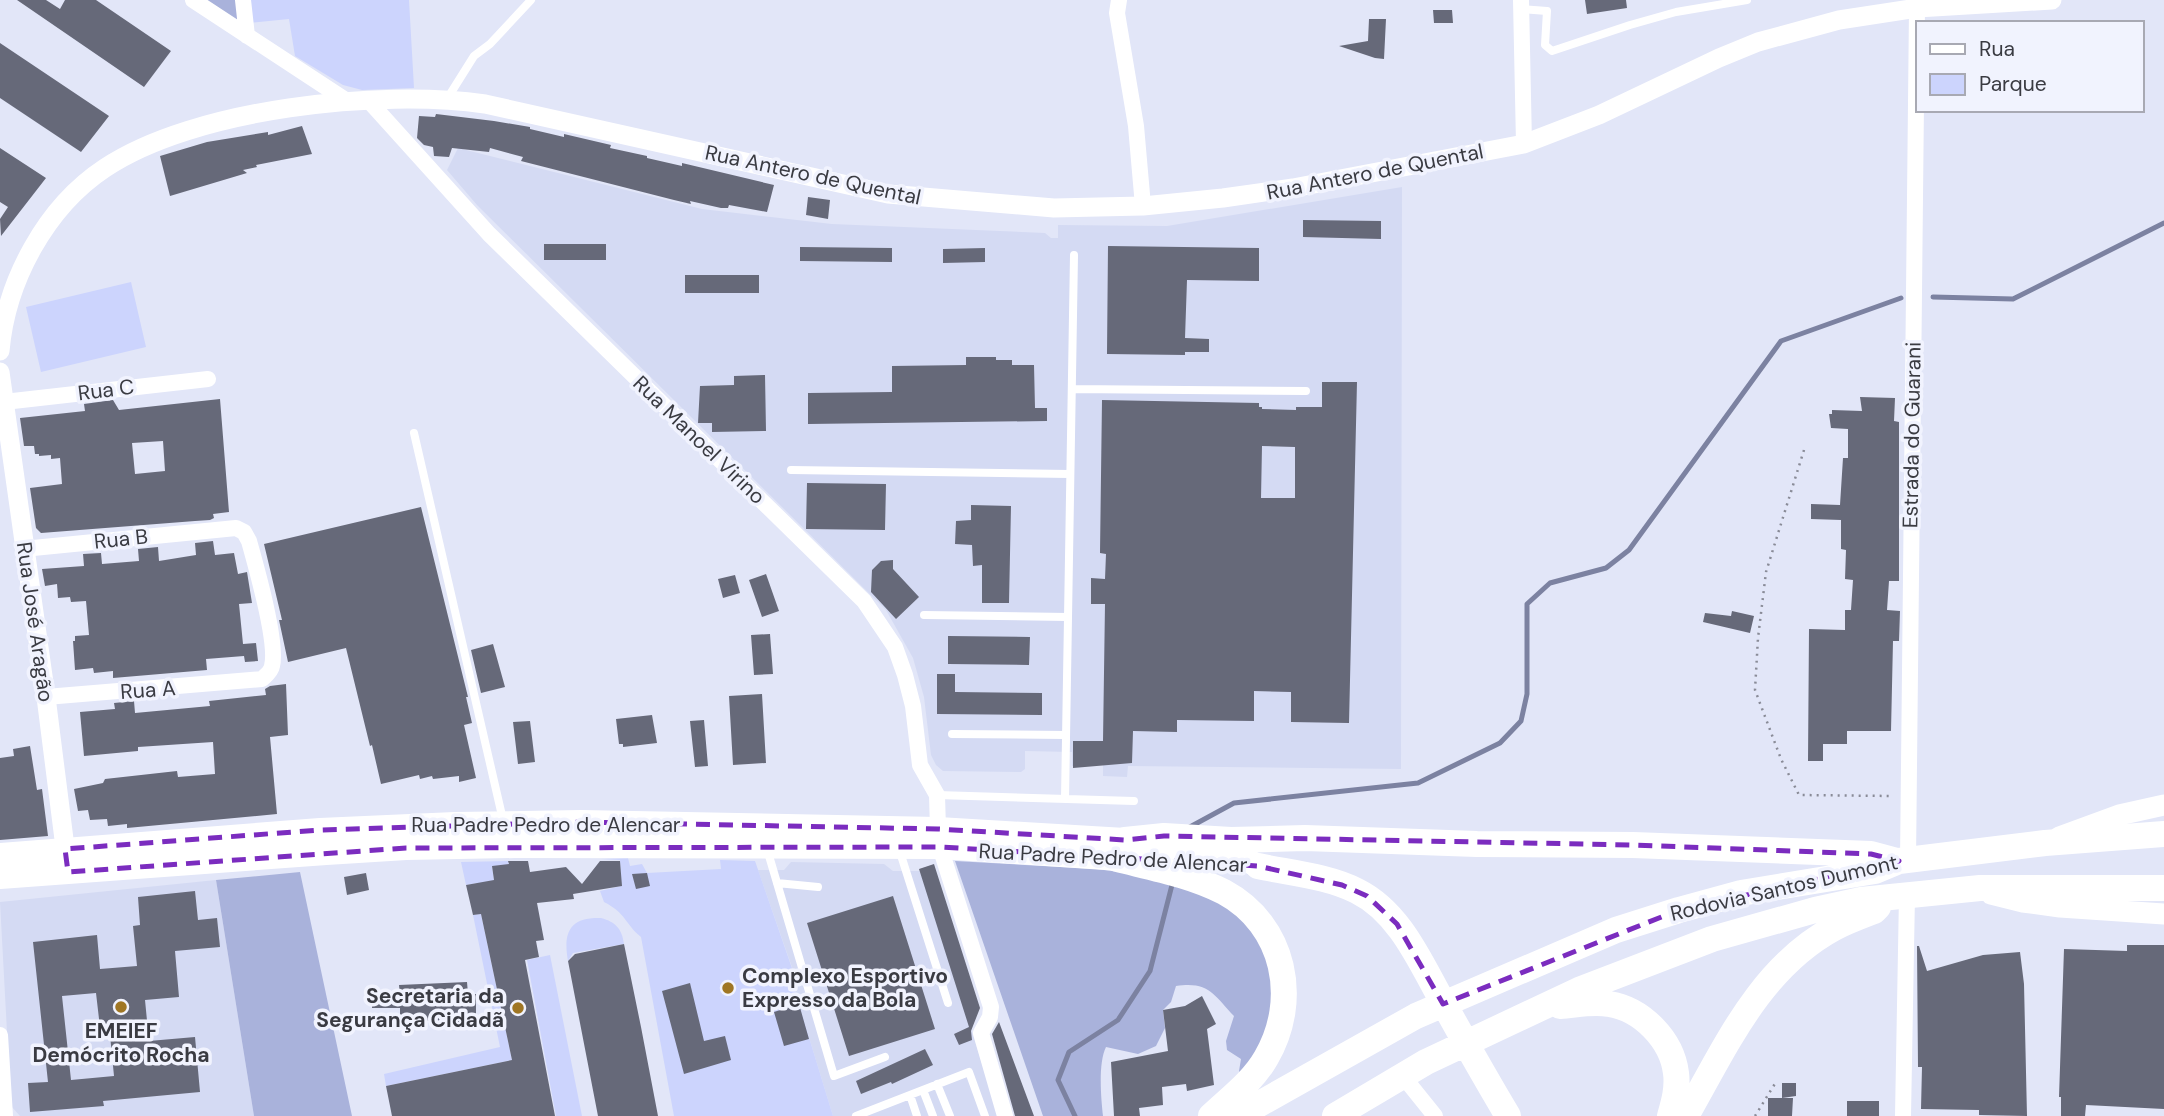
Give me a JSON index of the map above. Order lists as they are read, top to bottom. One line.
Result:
{"streets":{"highway":["Rodovia Santos Dumont"],"main road":["Rua Padre Pedro de Alencar"],"street":["Rua Antero de Quental","Rua C","Estrada do Guarani","Rua Manoel Virino","Rua B","Rua José Aragão","Rua A"]},"crossings":[["Rua Antero de Quental","Estrada do Guarani"],["Rua Antero de Quental","Rua Manoel Virino"],["Rua C","Rua José Aragão"],["Estrada do Guarani","Rodovia Santos Dumont"],["Rua Manoel Virino","Rua Padre Pedro de Alencar"],["Rua B","Rua José Aragão"],["Rua B","Rua A"],["Rua José Aragão","Rua A"],["Rua José Aragão","Rua Padre Pedro de Alencar"]],"places":["Complexo Esportivo Expresso da Bola","EMEIEF Demócrito Rocha","Secretaria da Segurança Cidadã"],"legend":["Rua","Parque"]}
